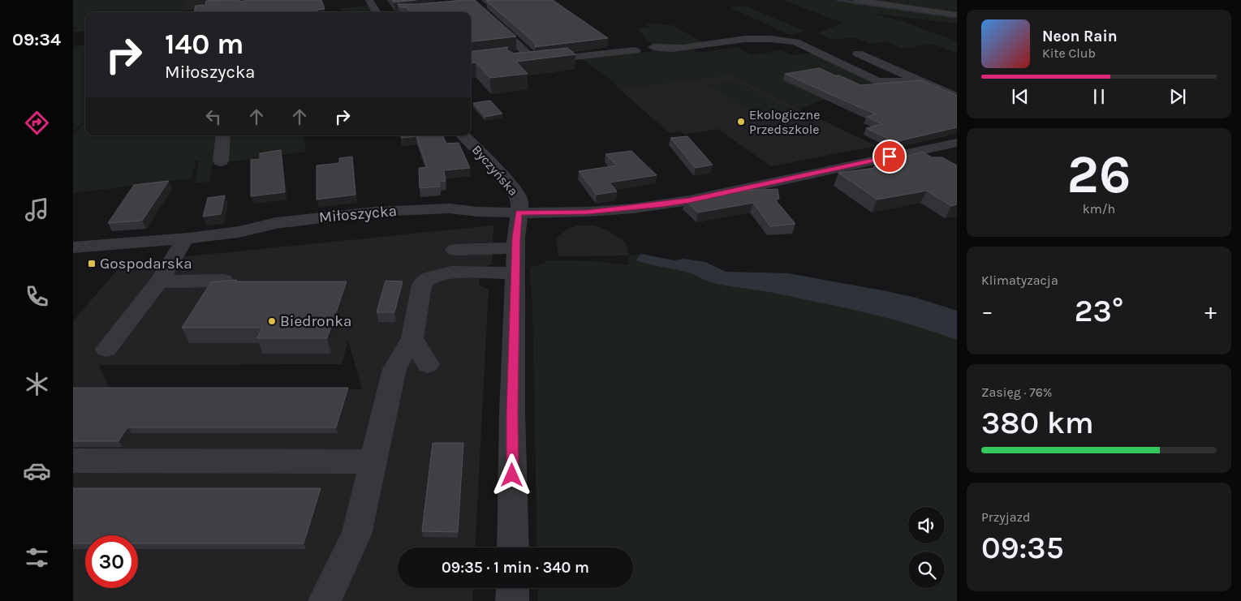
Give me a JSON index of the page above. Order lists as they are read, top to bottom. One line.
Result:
{"streets":{"street":["Byczyńska","Miłoszycka"]},"crossings":[["Byczyńska","Miłoszycka"]],"places":{"other":["Ekologiczne Przedszkole","Biedronka"],"transit":["Gospodarska"]},"page":{"tabs":"09:34","turn":["140 m","Miłoszycka"],"song":["Neon Rain","Kite Club"],"tile":[["26","km/h"],"Klimatyzacja",["Zasięg · 76%","380 km"],["Przyjazd","09:35"]],"heat":["−","23°","+"],"limit":"30","trip":"09:35 · 1 min · 340 m"}}
